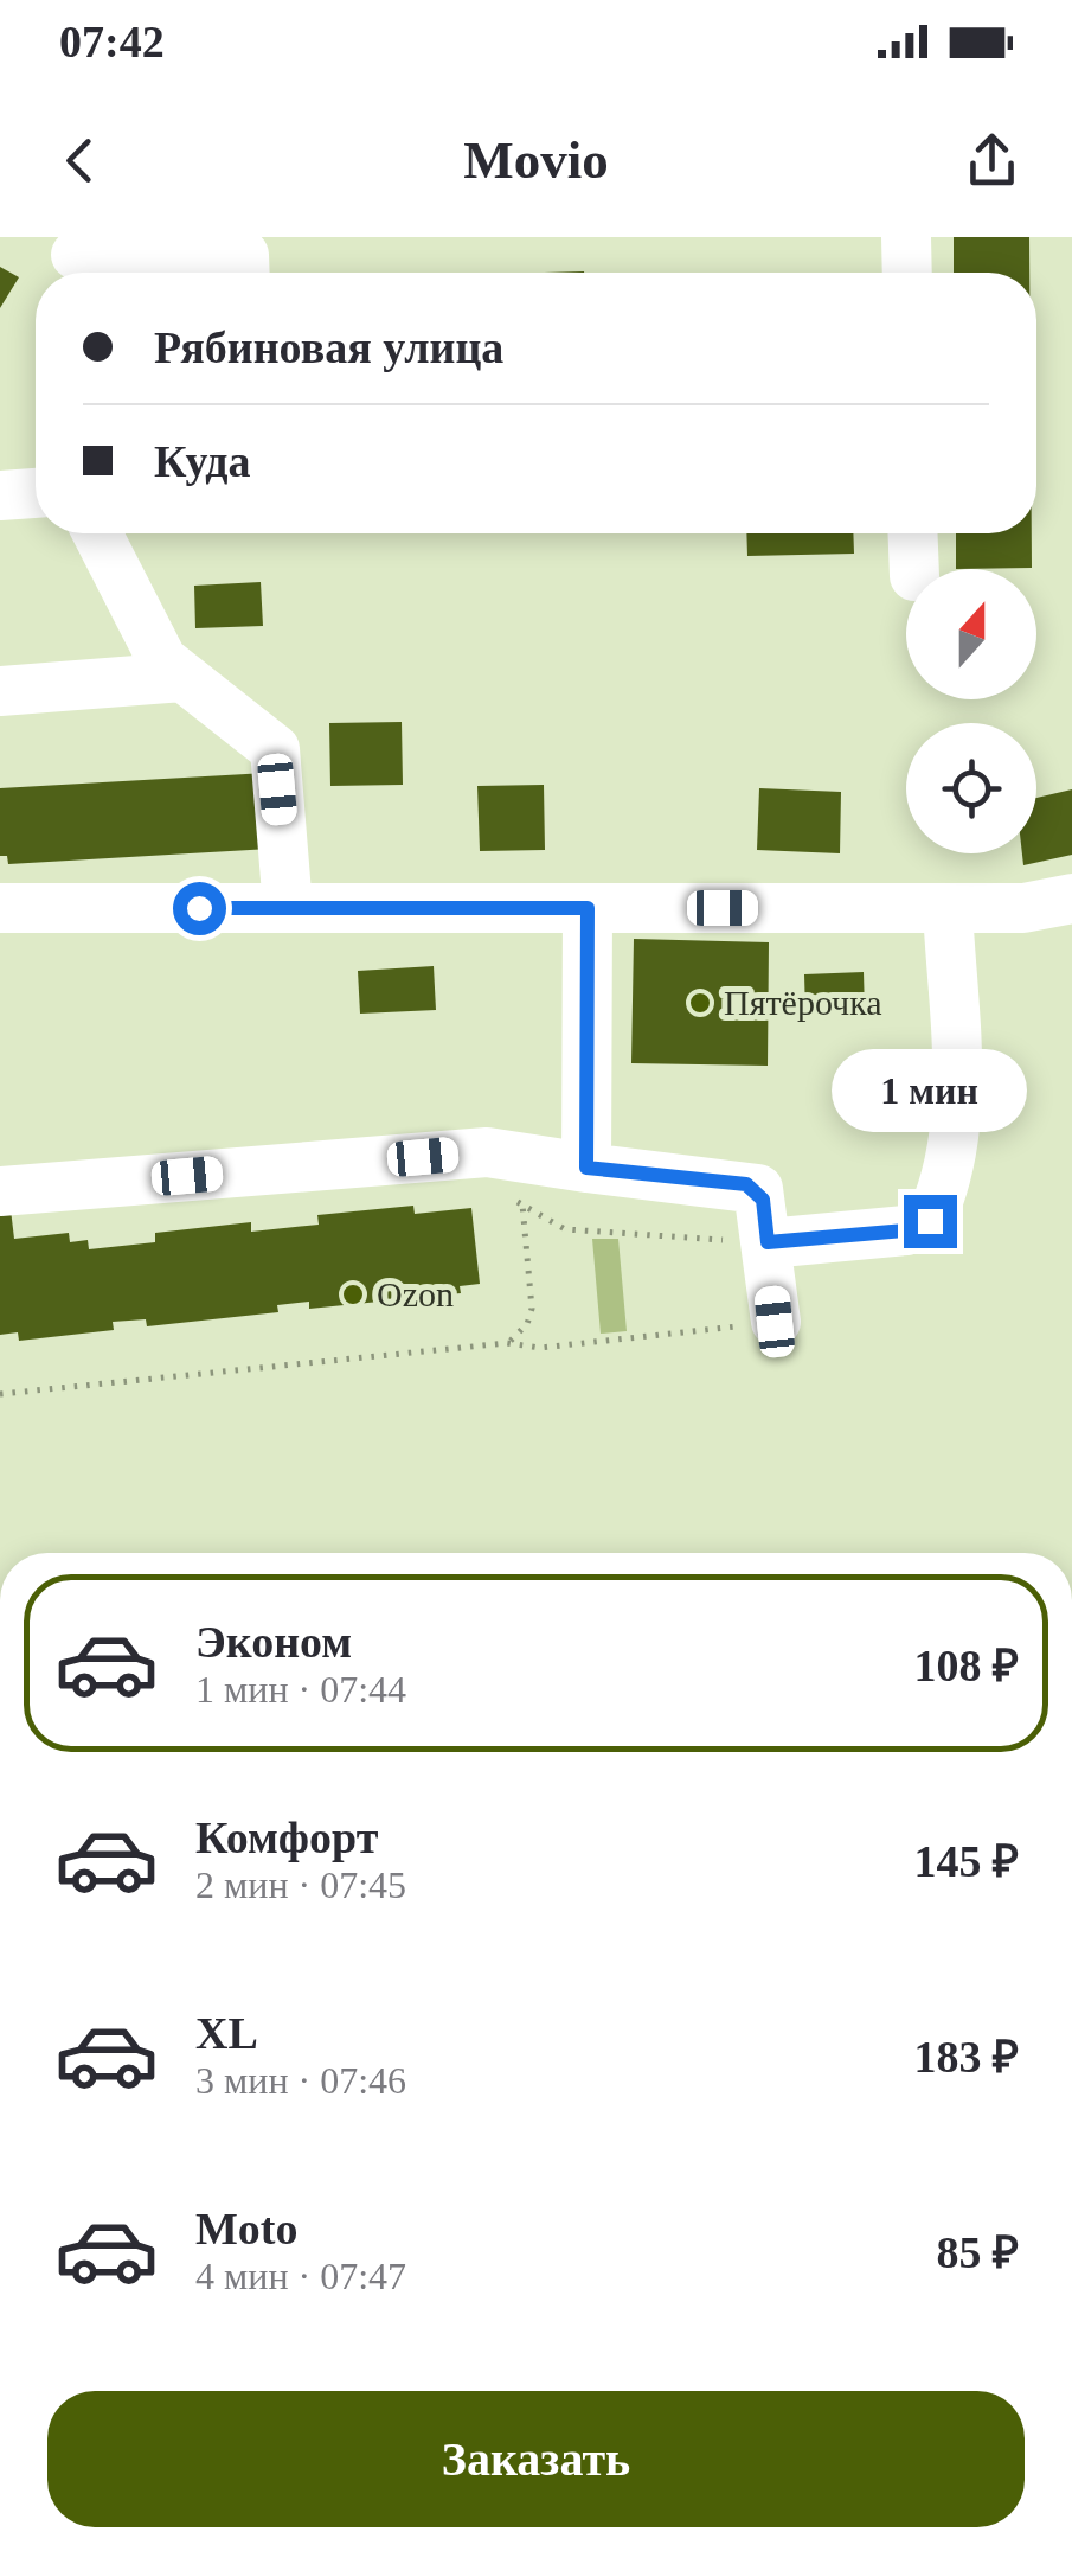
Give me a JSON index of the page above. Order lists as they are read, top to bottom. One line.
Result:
{"places":["Пятёрочка","Ozon"],"north":"top","page":{"status":"07:42","header":"Movio","banner":["Рябиновая улица","Куда"],"bubble":"1 мин","list":[{"name":"Эконом","note":"1 мин · 07:44","value":"108 ₽"},{"name":"Комфорт","note":"2 мин · 07:45","value":"145 ₽"},{"name":"XL","note":"3 мин · 07:46","value":"183 ₽"},{"name":"Moto","note":"4 мин · 07:47","value":"85 ₽"}],"buttons":"Заказать"}}
